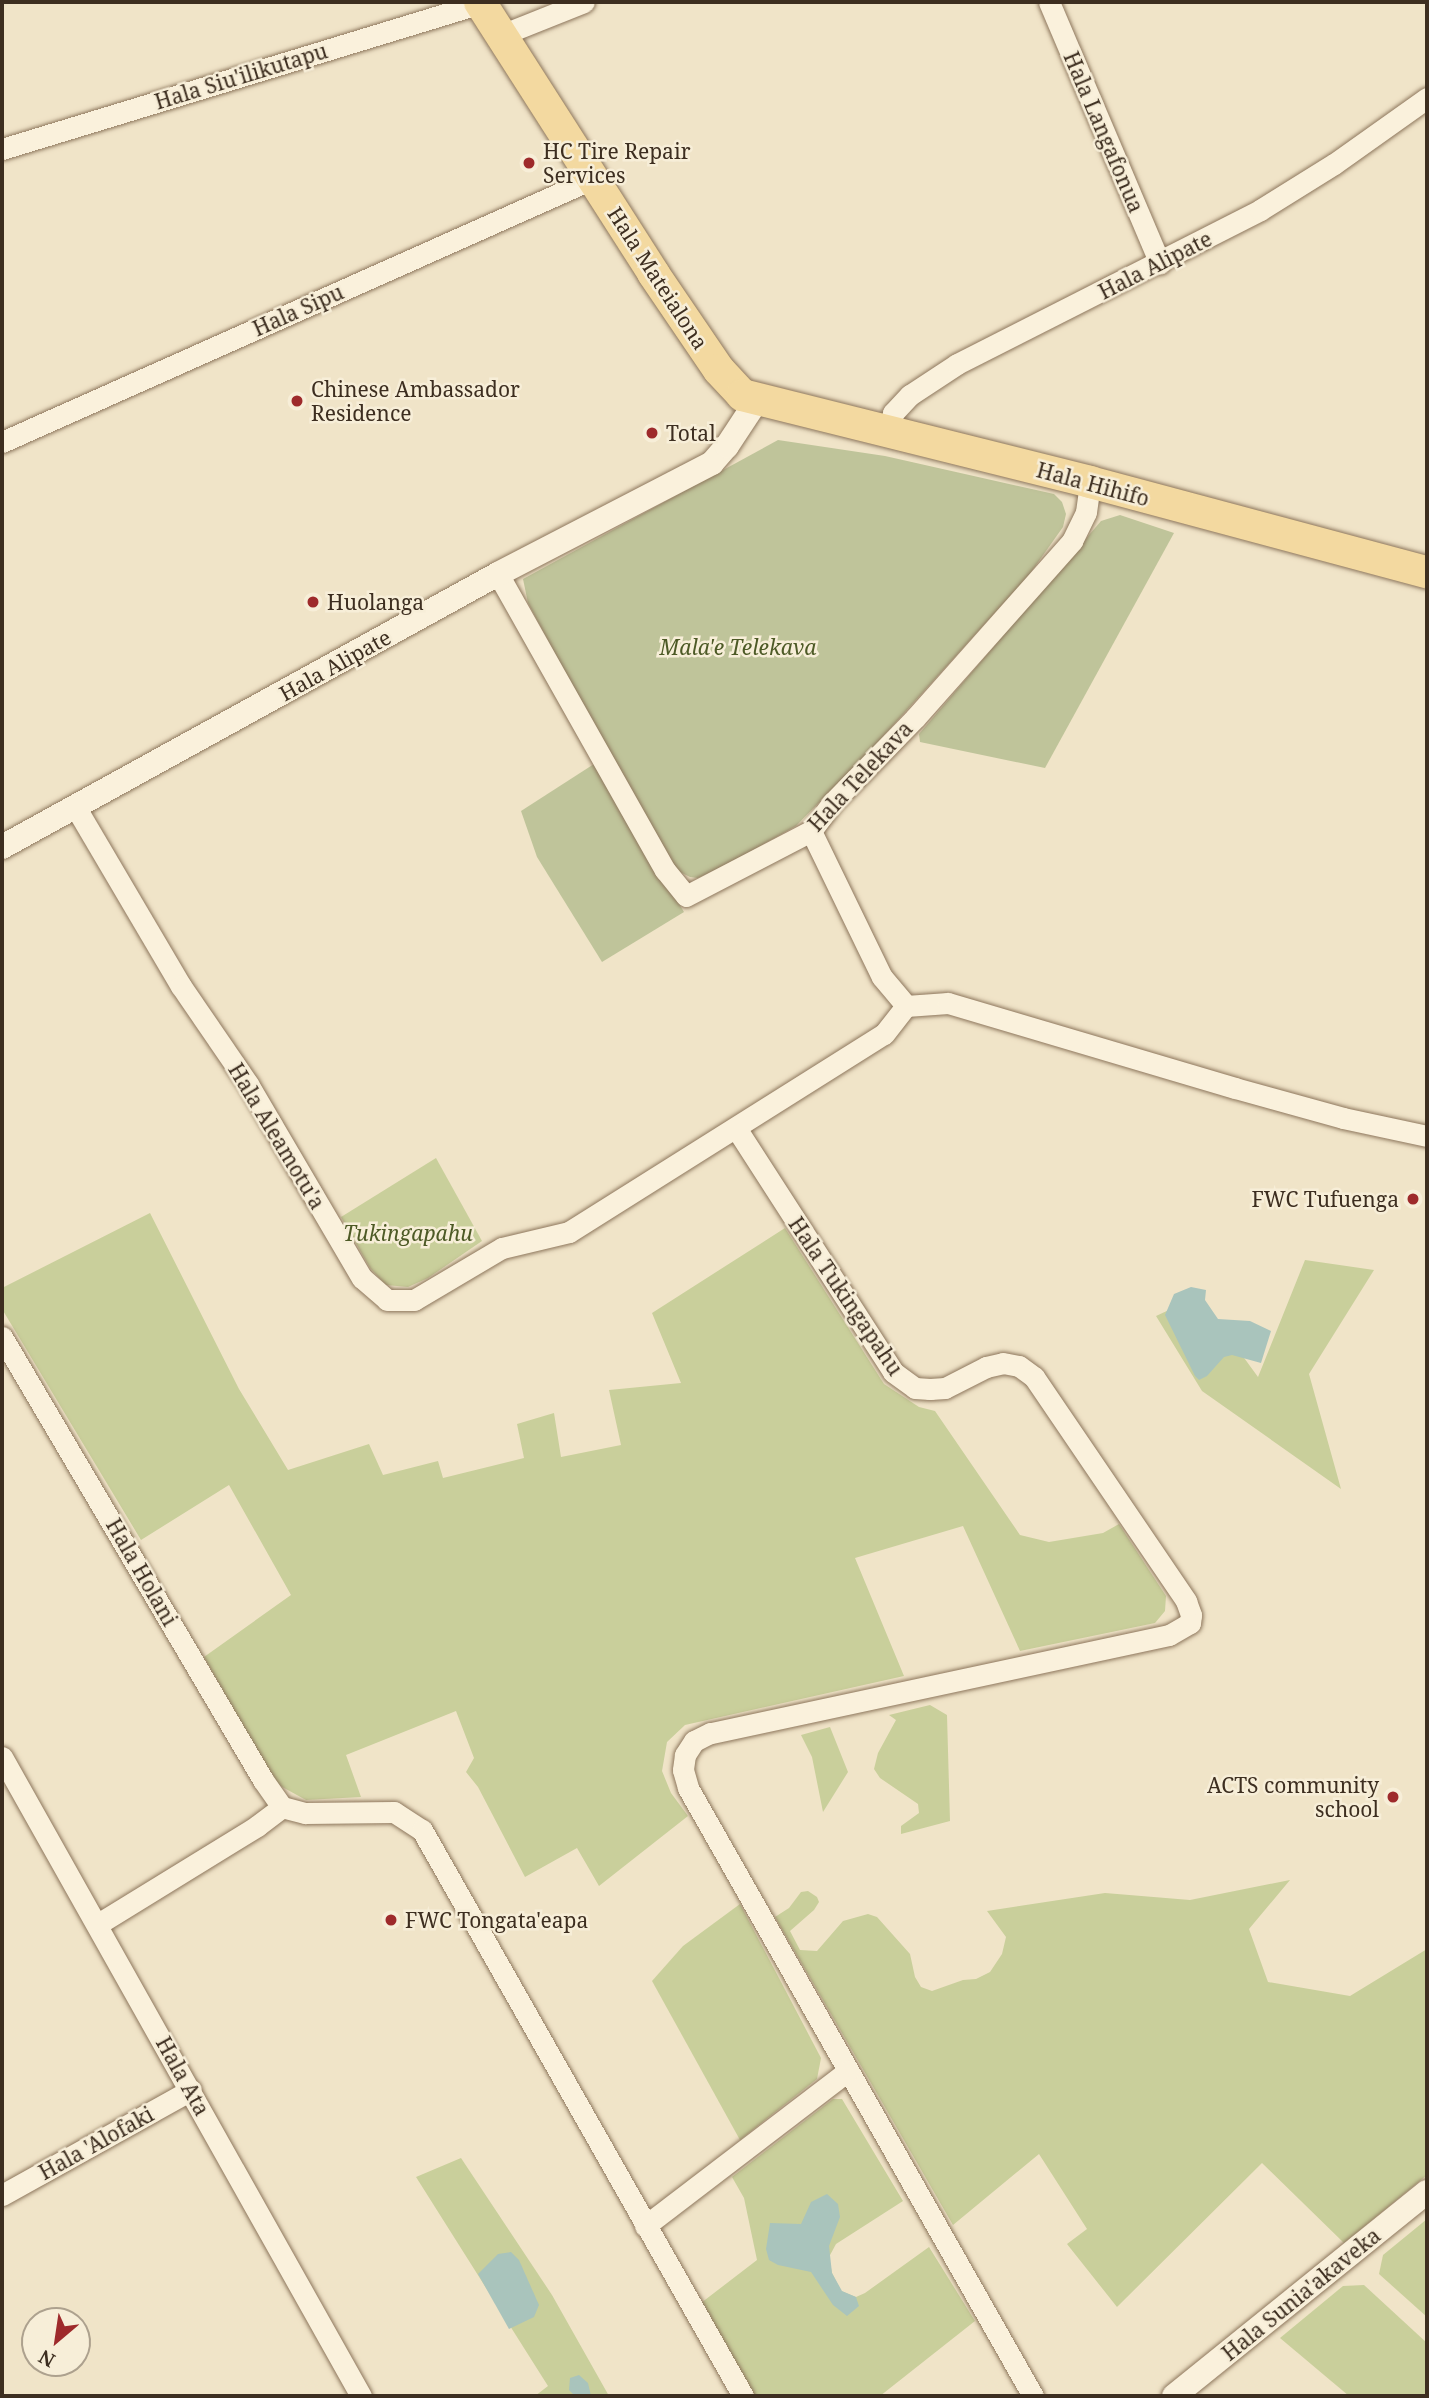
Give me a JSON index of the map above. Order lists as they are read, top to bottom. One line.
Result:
{"streets":{"main road":["Hala Mateialona","Hala Hihifo"],"street":["Hala Siu'ilikutapu","Hala Langafonua","Hala Alipate","Hala Sipu","Hala Telekava","Hala Aleamotu'a","Hala Tukingapahu","Hala Holani","Hala Ata","Hala 'Alofaki","Hala Sunia'akaveka"]},"crossings":[["Hala Siu'ilikutapu","Hala Mateialona"],["Hala Langafonua","Hala Alipate"],["Hala Alipate","Hala Mateialona"],["Hala Alipate","Hala Hihifo"],["Hala Alipate","Hala Telekava"],["Hala Alipate","Hala Aleamotu'a"],["Hala Mateialona","Hala Sipu"],["Hala Mateialona","Hala Hihifo"],["Hala Hihifo","Hala Telekava"],["Hala Aleamotu'a","Hala Tukingapahu"],["Hala Ata","Hala 'Alofaki"]],"parks":["Mala'e Telekava","Tukingapahu"],"places":["HC Tire Repair Services","Chinese Ambassador Residence","Total","Huolanga","FWC Tufuenga","ACTS community school","FWC Tongata'eapa"],"north":"bottom left"}
